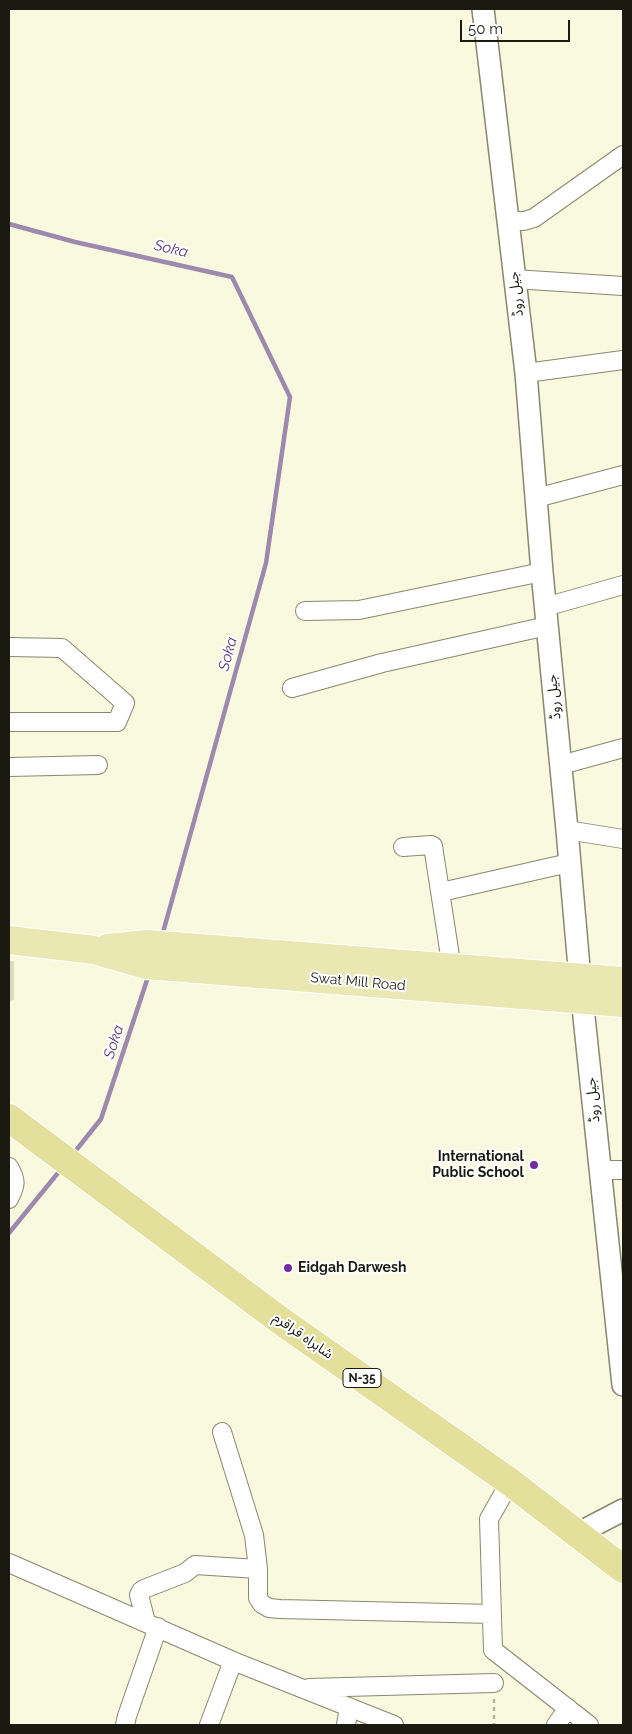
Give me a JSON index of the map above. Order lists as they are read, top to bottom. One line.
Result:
{"streets":{"highway":["شاہراہ قراقرم","N-35"],"main road":["Swat Mill Road"],"street":["جیل روڈ"]},"crossings":[["جیل روڈ","Swat Mill Road"]],"water":["Soka"],"places":["International Public School","Eidgah Darwesh"],"scale_bar":"50 m"}
